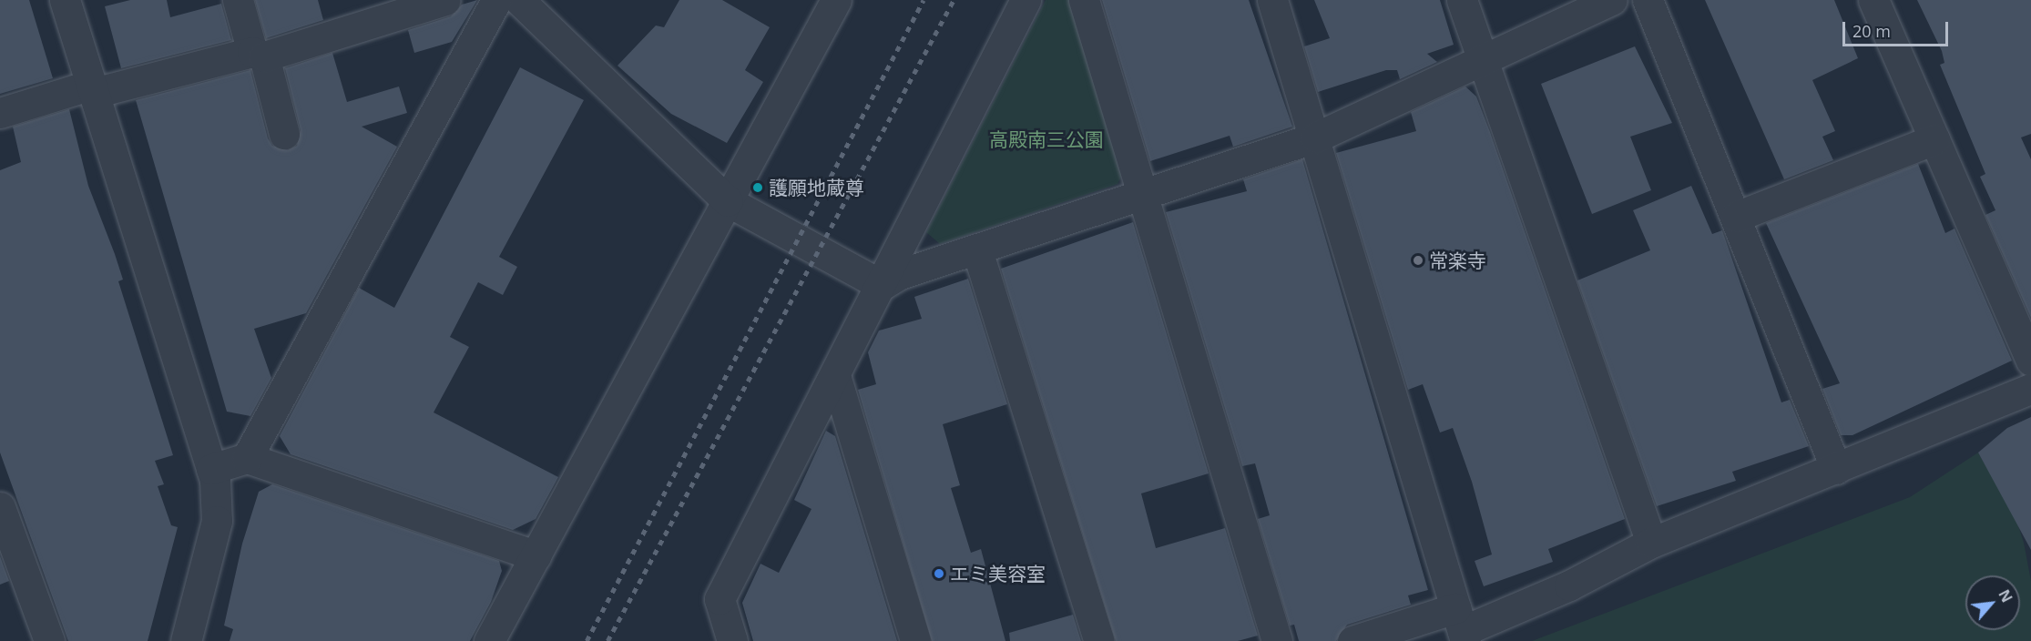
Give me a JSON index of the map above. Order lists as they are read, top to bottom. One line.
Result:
{"parks":["高殿南三公園"],"places":["護願地蔵尊","常楽寺","エミ美容室"],"scale_bar":"20 m","north":"top right"}
